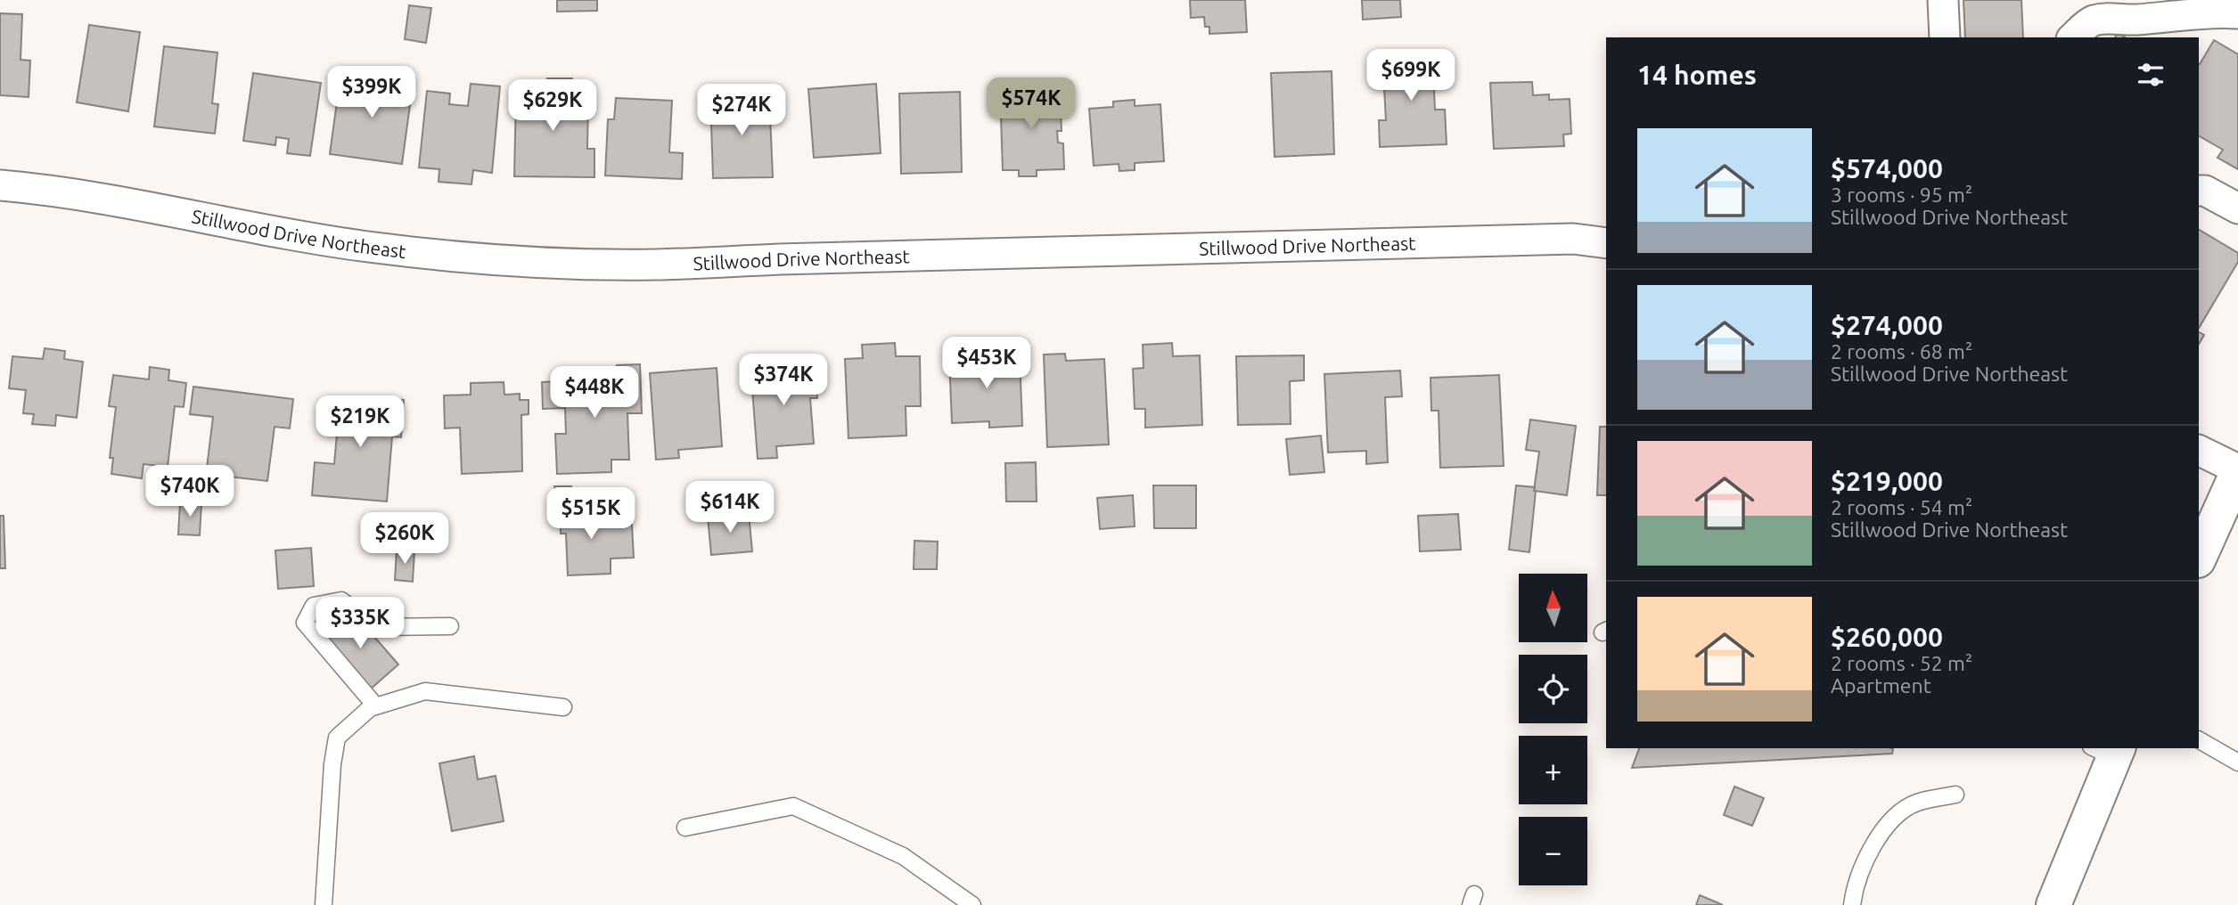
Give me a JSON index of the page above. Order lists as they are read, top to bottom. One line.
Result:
{"streets":{"street":["Stillwood Drive Northeast"]},"north":"top","page":{"heading":"14 homes","price":["$699K","$399K","$574K","$629K","$274K","$453K","$374K","$448K","$219K","$740K","$614K","$515K","$260K","$335K"],"list":[{"name":"$574,000","note":"3 rooms · 95 m² · Stillwood Drive Northeast"},{"name":"$274,000","note":"2 rooms · 68 m² · Stillwood Drive Northeast"},{"name":"$219,000","note":"2 rooms · 54 m² · Stillwood Drive Northeast"},{"name":"$260,000","note":"2 rooms · 52 m² · Apartment"}],"map_buttons":["+","−"]}}
